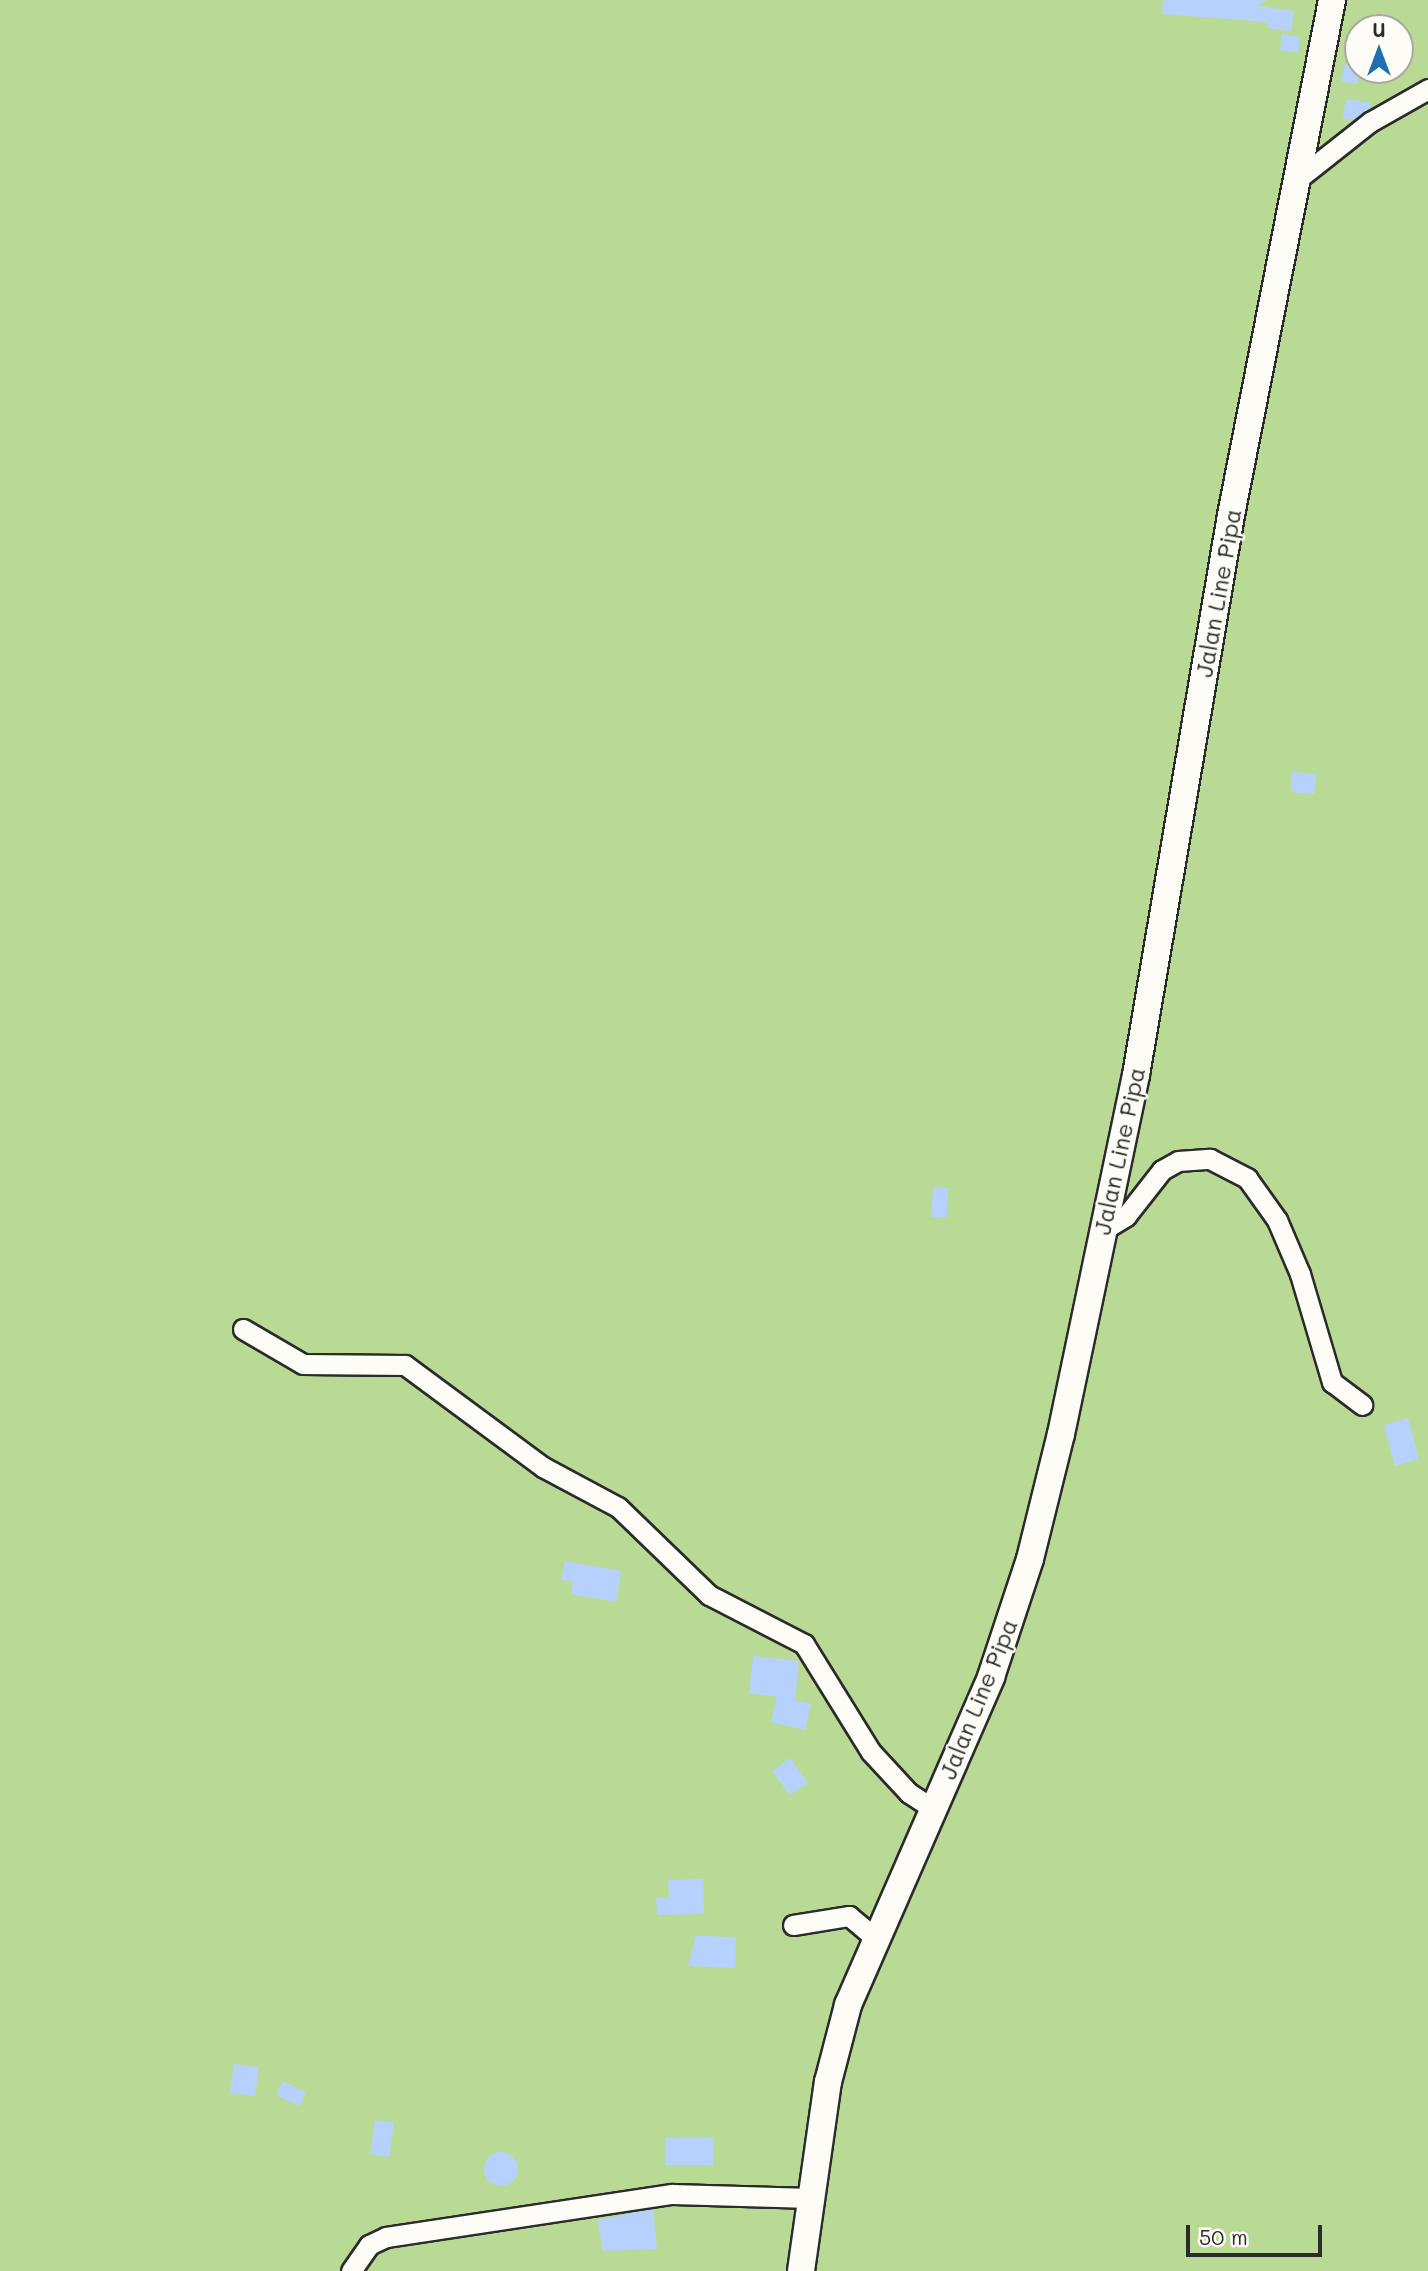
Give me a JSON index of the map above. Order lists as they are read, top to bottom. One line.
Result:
{"streets":{"main road":["Jalan Line Pipa"]},"scale_bar":"50 m","north":"top"}
